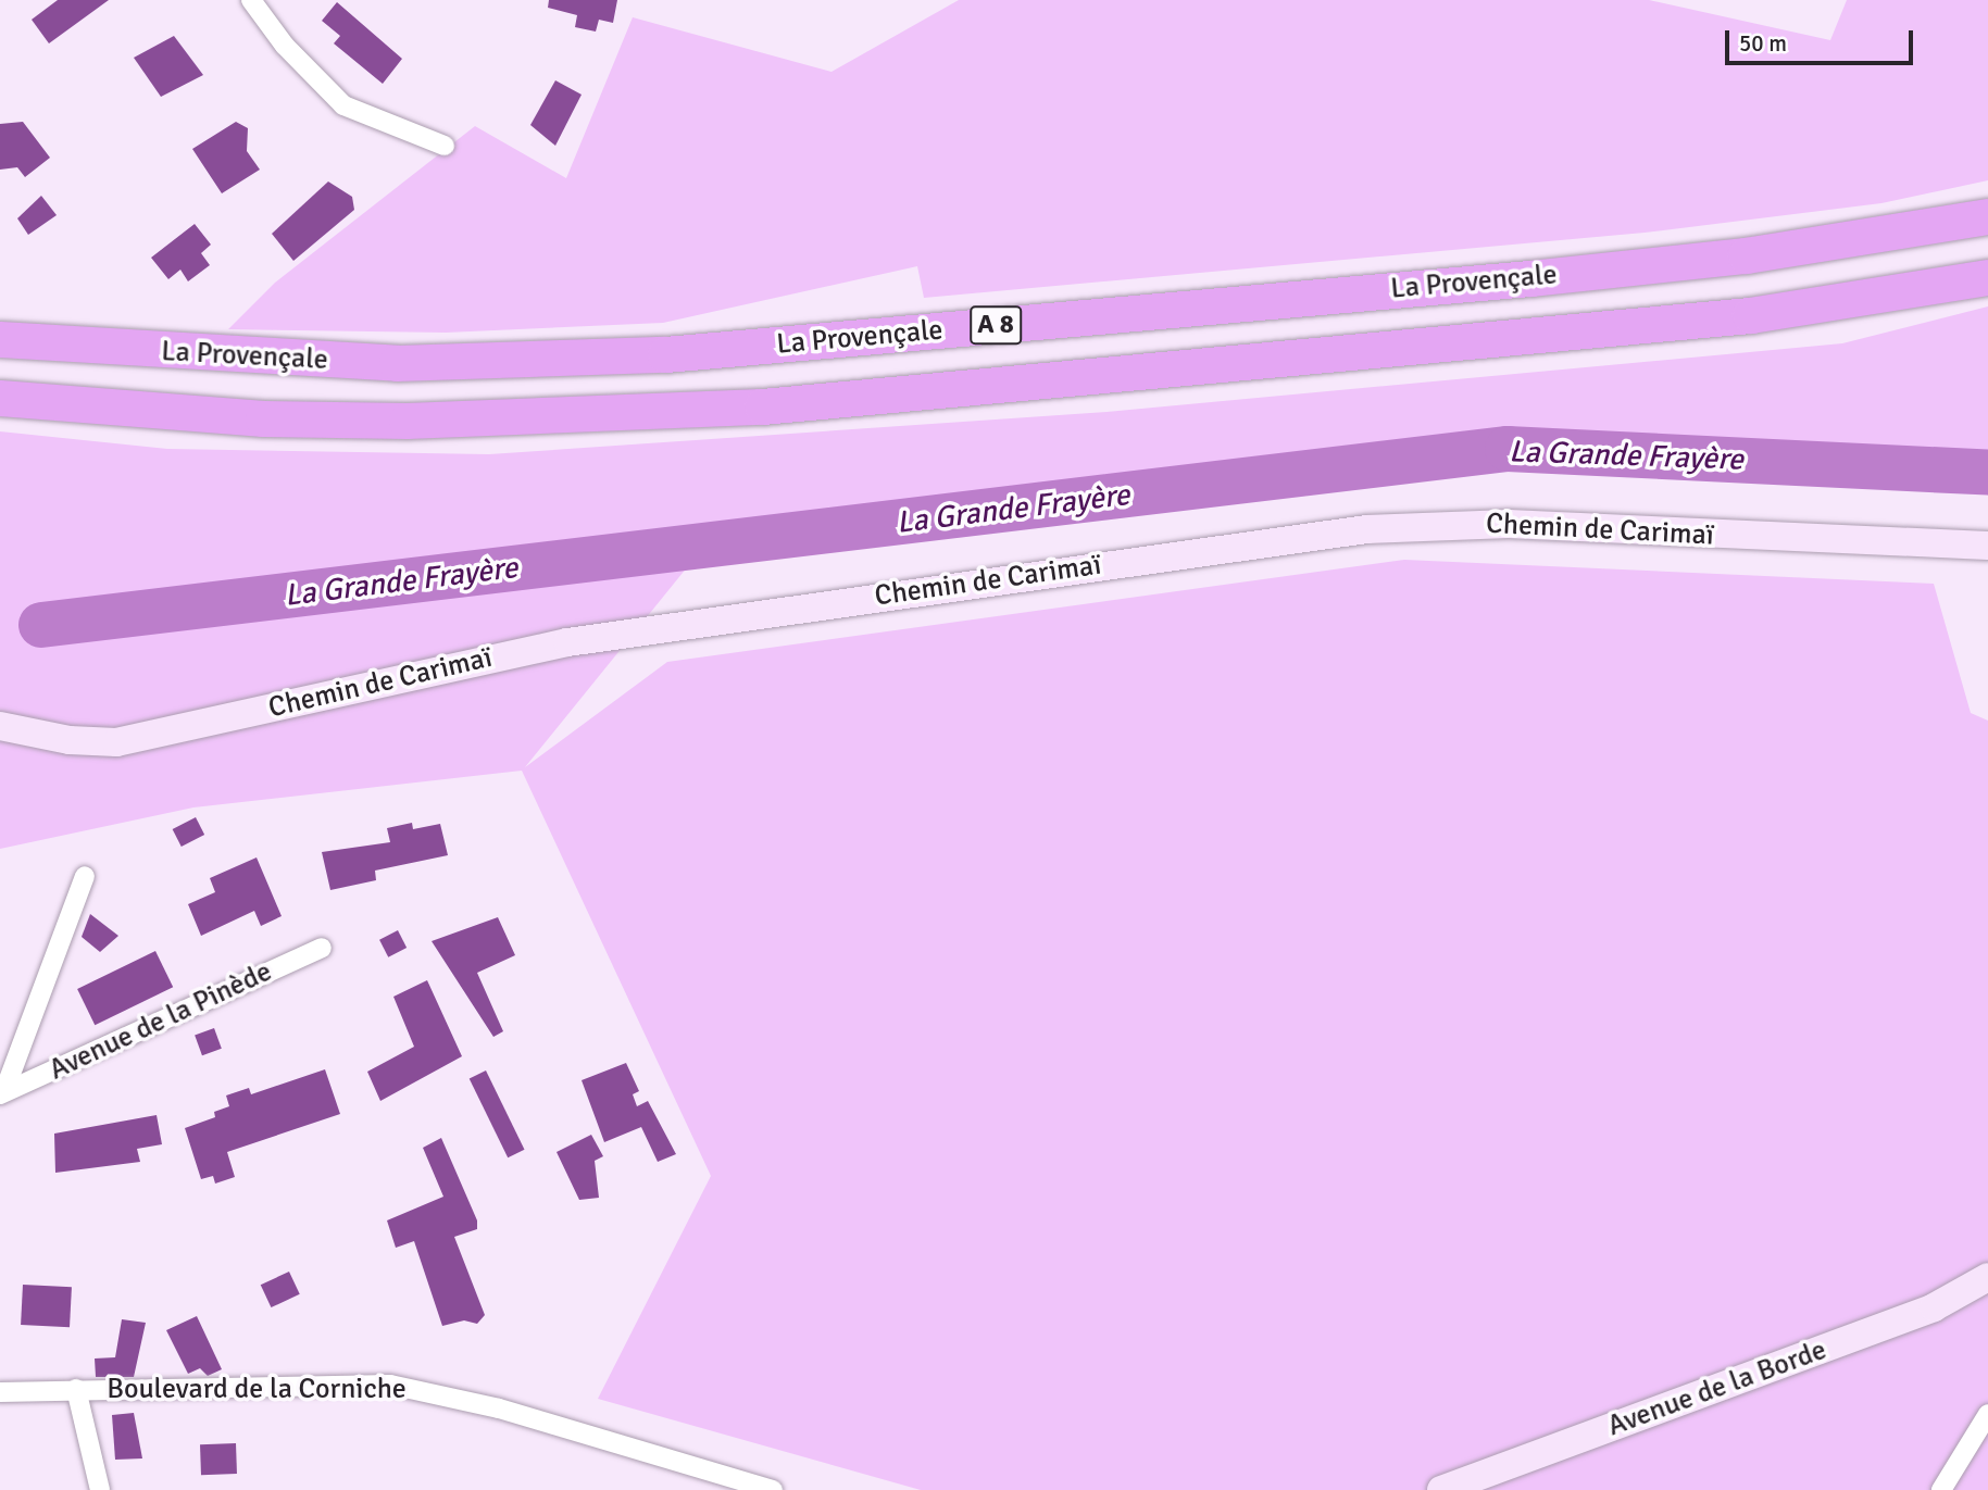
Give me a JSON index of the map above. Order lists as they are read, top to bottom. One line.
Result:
{"streets":{"highway":["La Provençale","A 8"],"street":["Chemin de Carimaï","Avenue de la Pinède","Avenue de la Borde","Boulevard de la Corniche"]},"water":["La Grande Frayère"],"scale_bar":"50 m"}
